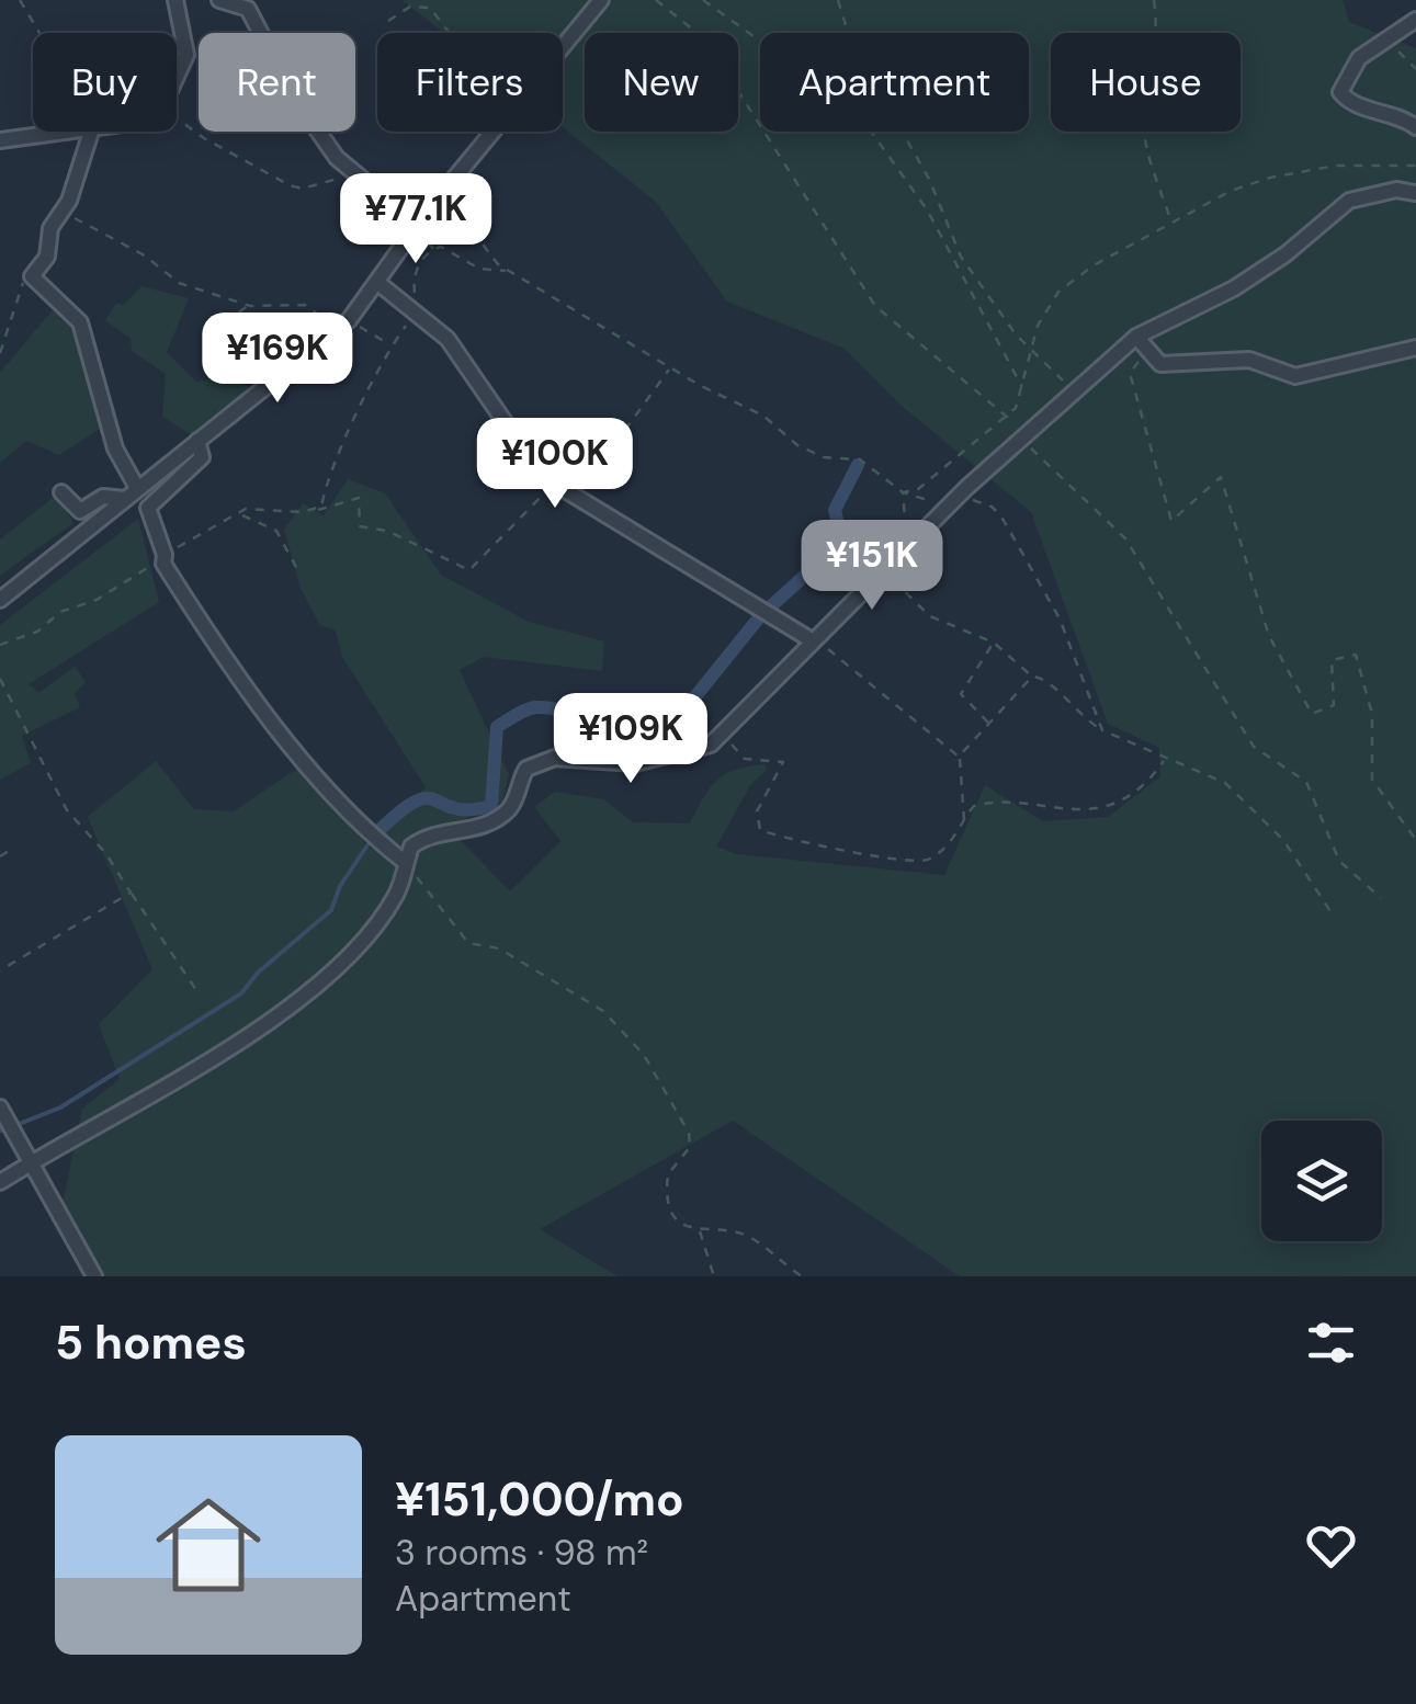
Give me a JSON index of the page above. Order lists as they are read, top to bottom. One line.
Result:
{"page":{"chip":["Buy","Rent","Filters","New","Apartment","House"],"price":["¥77.1K","¥169K","¥100K","¥151K","¥109K"],"heading":"5 homes","list":[{"name":"¥151,000/mo","note":"3 rooms · 98 m² · Apartment"}]}}
